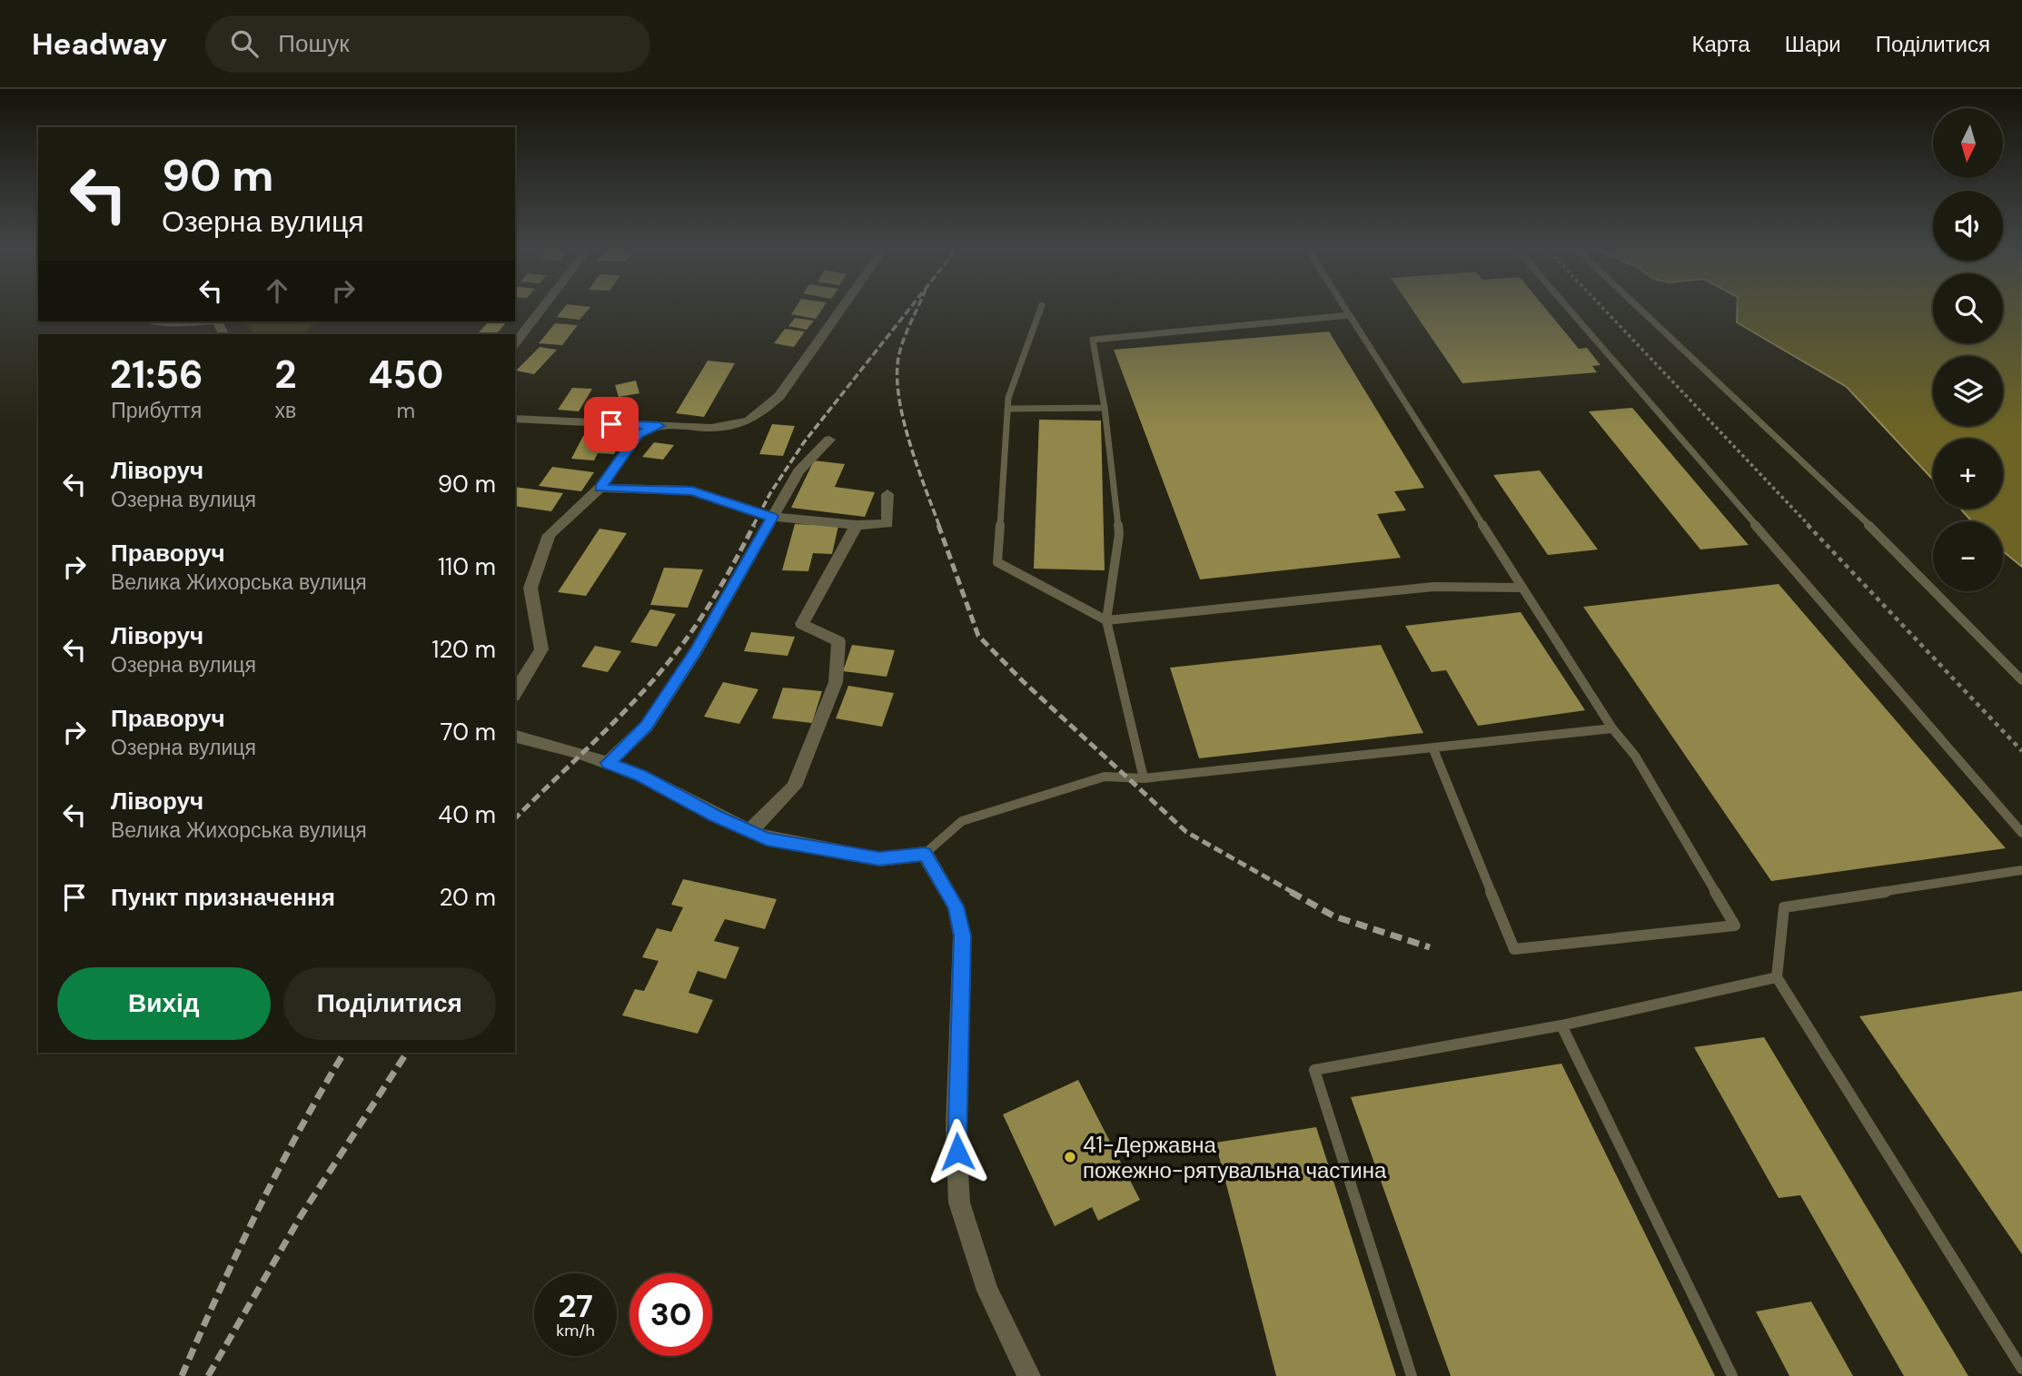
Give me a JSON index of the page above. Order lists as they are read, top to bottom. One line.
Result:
{"places":["41-Державна пожежно-рятувальна частина"],"north":"bottom","page":{"header":"Headway","search":"Пошук","nav":["Карта","Шари","Поділитися"],"map_buttons":["+","−"],"turn":["90 m","Озерна вулиця"],"eta":["21:56","Прибуття","2","хв","450","m"],"list":[{"name":"Ліворуч","note":"Озерна вулиця","value":"90 m"},{"name":"Праворуч","note":"Велика Жихорська вулиця","value":"110 m"},{"name":"Ліворуч","note":"Озерна вулиця","value":"120 m"},{"name":"Праворуч","note":"Озерна вулиця","value":"70 m"},{"name":"Ліворуч","note":"Велика Жихорська вулиця","value":"40 m"},{"name":"Пункт призначення","value":"20 m"}],"buttons":["Вихід","Поділитися"],"speed":"27 km/h","limit":"30"}}
